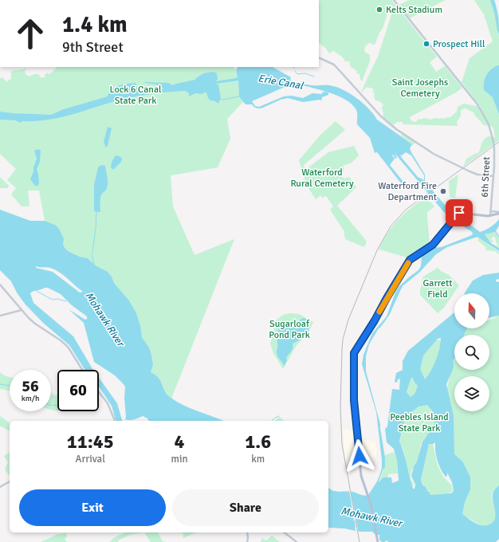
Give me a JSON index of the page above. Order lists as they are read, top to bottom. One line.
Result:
{"streets":{"street":["6th Street"]},"water":["Erie Canal","Mohawk River"],"parks":["Saint Josephs Cemetery","Lock 6 Canal State Park","Waterford Rural Cemetery","Garrett Field","Sugarloaf Pond Park","Peebles Island State Park"],"places":["Kelts Stadium","Prospect Hill","Waterford Fire Department"],"north":"top","page":{"turn":["1.4 km","9th Street"],"speed":"56 km/h","limit":"60","eta":["11:45","Arrival","4","min","1.6","km"],"buttons":["Exit","Share"]}}
